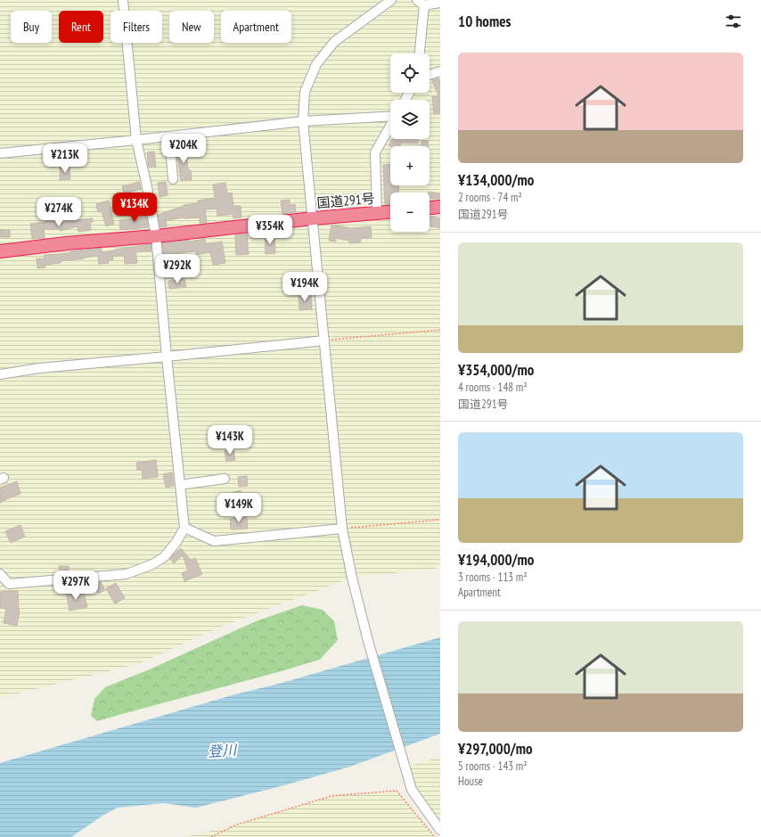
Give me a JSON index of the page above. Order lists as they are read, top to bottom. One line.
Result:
{"streets":{"highway":["国道291号"]},"water":["登川"],"page":{"heading":"10 homes","chip":["Buy","Rent","Filters","New","Apartment"],"list":[{"name":"¥134,000/mo","note":"2 rooms · 74 m² · 国道291号"},{"name":"¥354,000/mo","note":"4 rooms · 148 m² · 国道291号"},{"name":"¥194,000/mo","note":"3 rooms · 113 m² · Apartment"},{"name":"¥297,000/mo","note":"5 rooms · 143 m² · House"}],"map_buttons":["+","−"],"price":["¥204K","¥213K","¥134K","¥274K","¥354K","¥292K","¥194K","¥143K","¥149K","¥297K"]}}
